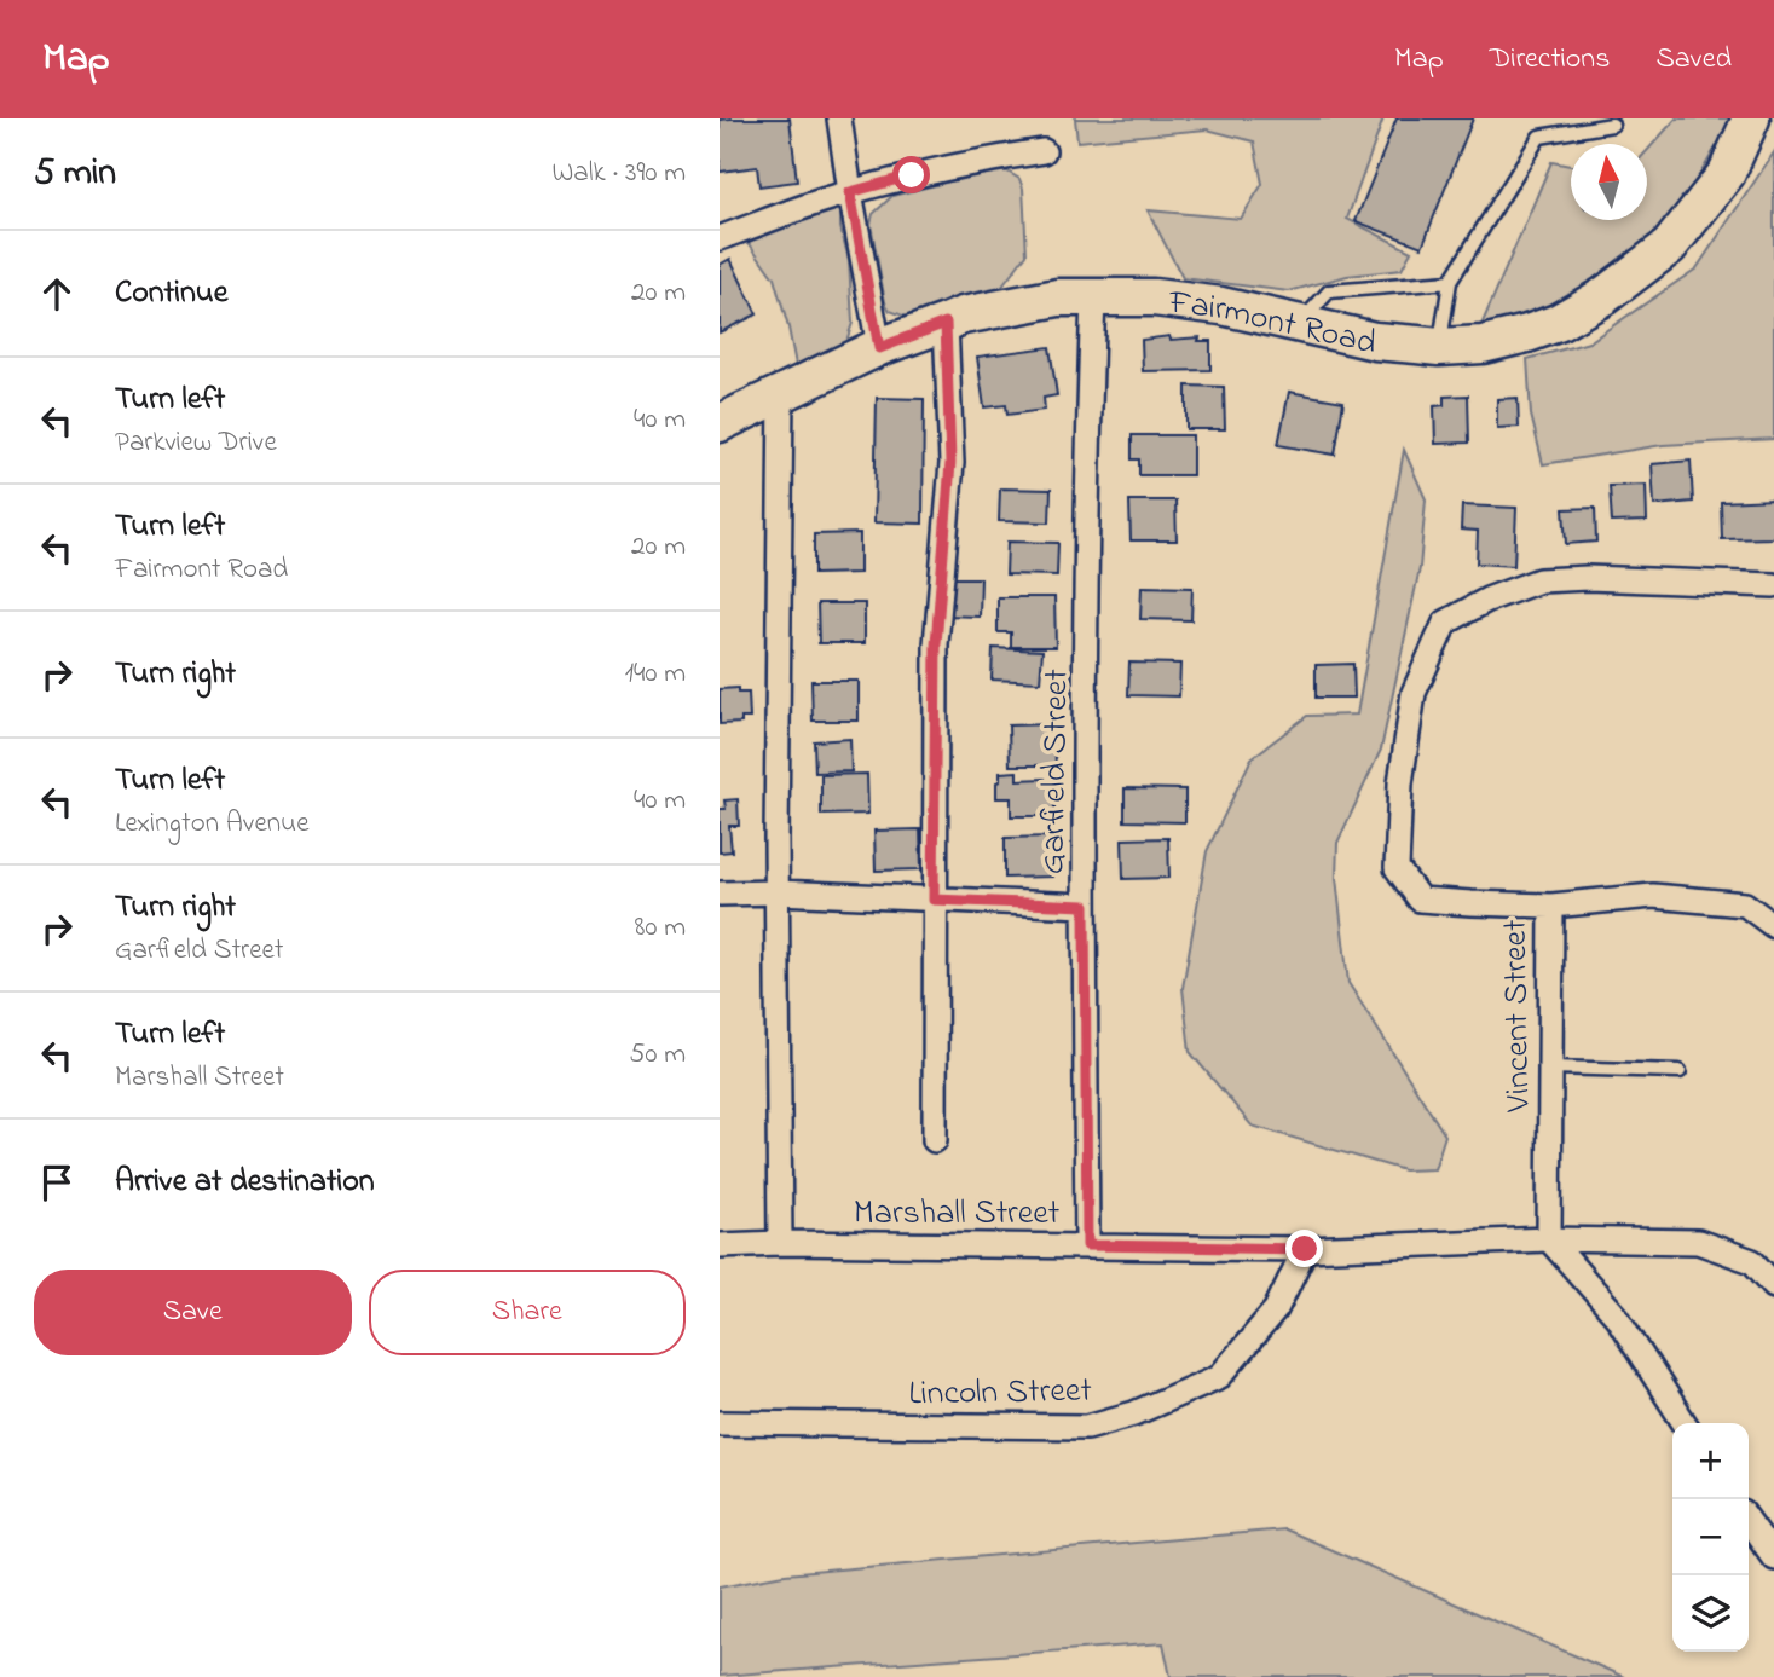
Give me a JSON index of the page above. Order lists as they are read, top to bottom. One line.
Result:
{"streets":{"main road":["Fairmont Road"],"street":["Garfield Street","Vincent Street","Marshall Street","Lincoln Street"]},"crossings":[["Fairmont Road","Garfield Street"],["Garfield Street","Marshall Street"],["Vincent Street","Marshall Street"],["Marshall Street","Lincoln Street"]],"north":"top","page":{"header":"Map","nav":["Map","Directions","Saved"],"heading":["5 min","Walk · 390 m"],"list":[["Continue","20 m"],["Turn left","Parkview Drive","40 m"],["Turn left","Fairmont Road","20 m"],["Turn right","140 m"],["Turn left","Lexington Avenue","40 m"],["Turn right","Garfield Street","80 m"],["Turn left","Marshall Street","50 m"],"Arrive at destination"],"buttons":["Save","Share"],"map_buttons":["+","−"]}}
